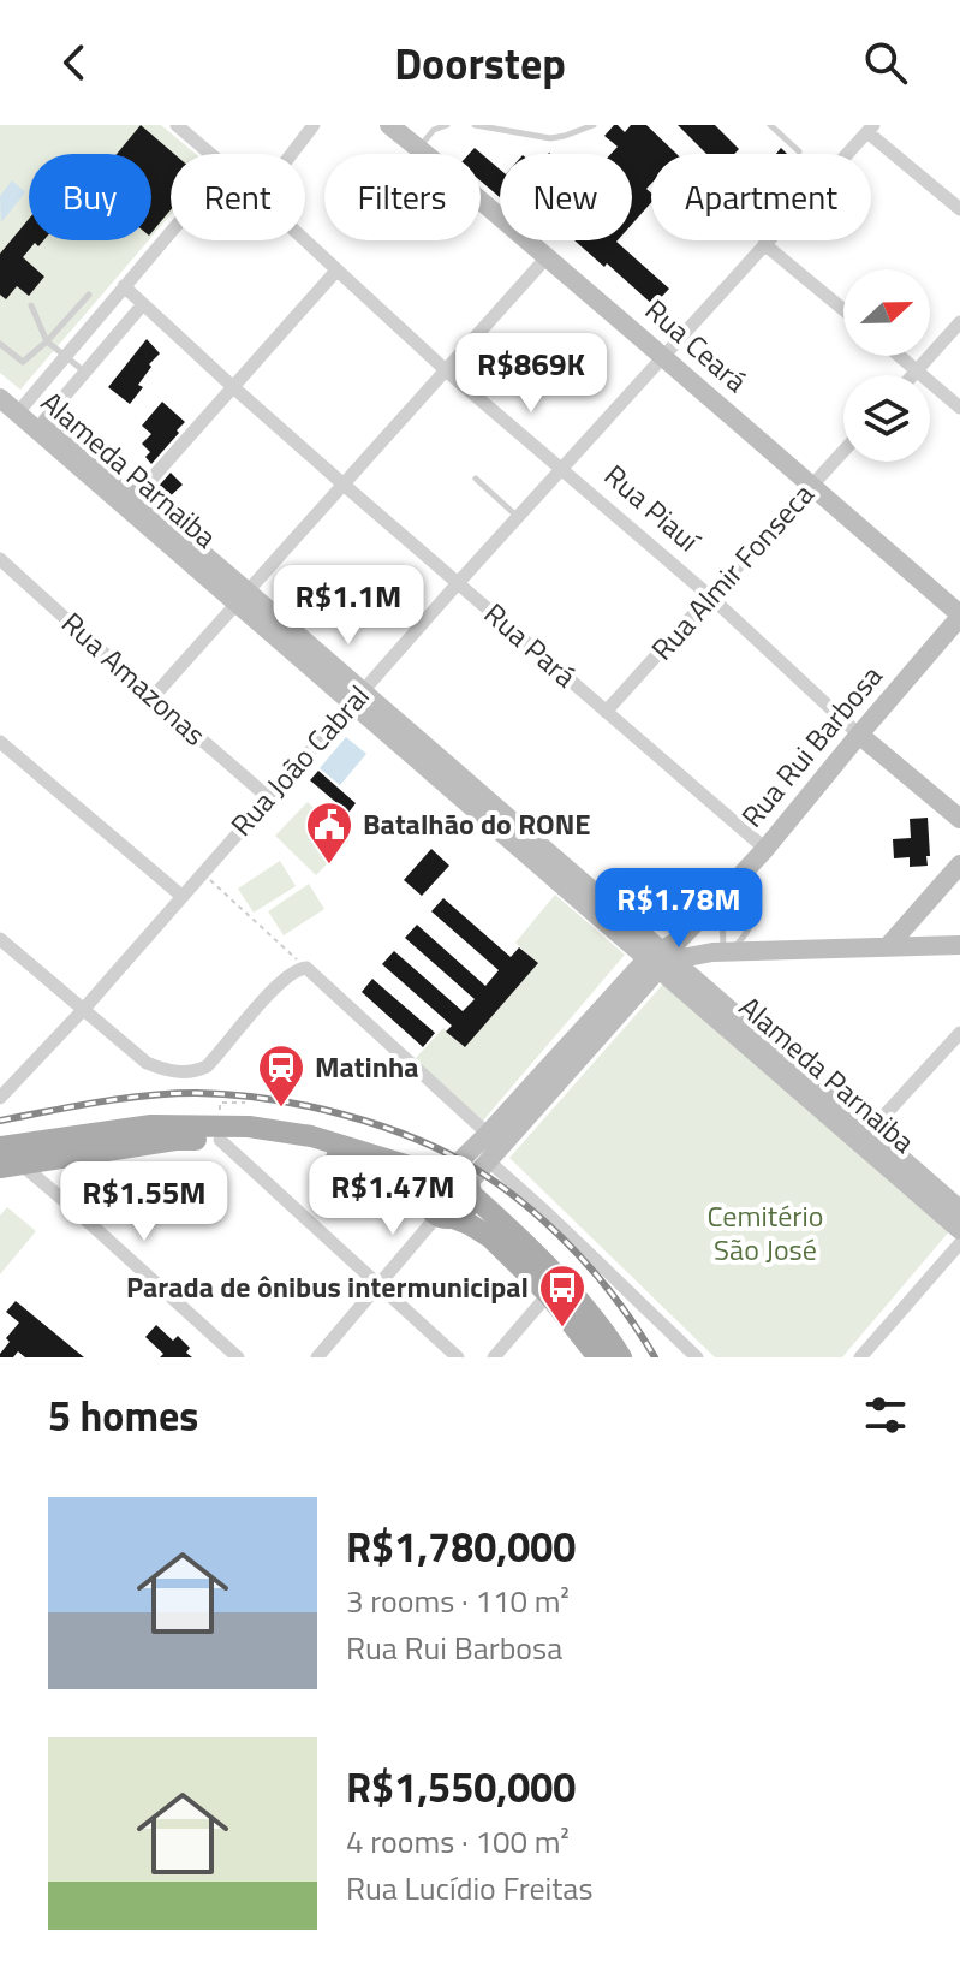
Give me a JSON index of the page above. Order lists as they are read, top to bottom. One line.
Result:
{"streets":{"main road":["Rua Ceará","Alameda Parnaiba","Rua Piauí","Rua Rui Barbosa"],"street":["Rua Almir Fonseca","Rua Pará","Rua Amazonas","Rua João Cabral"]},"crossings":[["Rua Ceará","Rua Almir Fonseca"],["Rua Ceará","Rua Rui Barbosa"],["Rua Ceará","Rua João Cabral"],["Alameda Parnaiba","Rua Rui Barbosa"],["Alameda Parnaiba","Rua João Cabral"],["Rua Piauí","Rua Almir Fonseca"],["Rua Piauí","Rua Rui Barbosa"],["Rua Piauí","Rua João Cabral"],["Rua Almir Fonseca","Rua Pará"],["Rua Pará","Rua Rui Barbosa"],["Rua Pará","Rua João Cabral"],["Rua Amazonas","Rua João Cabral"]],"parks":["Cemitério São José"],"places":{"public building":["Batalhão do RONE"],"station":["Matinha"],"bus stop":["Parada de ônibus intermunicipal"]},"north":"right","page":{"header":"Doorstep","chip":["Buy","Rent","Filters","New","Apartment"],"price":["R$869K","R$1.1M","R$1.78M","R$1.47M","R$1.55M"],"heading":"5 homes","list":[{"name":"R$1,780,000","note":"3 rooms · 110 m² · Rua Rui Barbosa"},{"name":"R$1,550,000","note":"4 rooms · 100 m² · Rua Lucídio Freitas"}]}}
